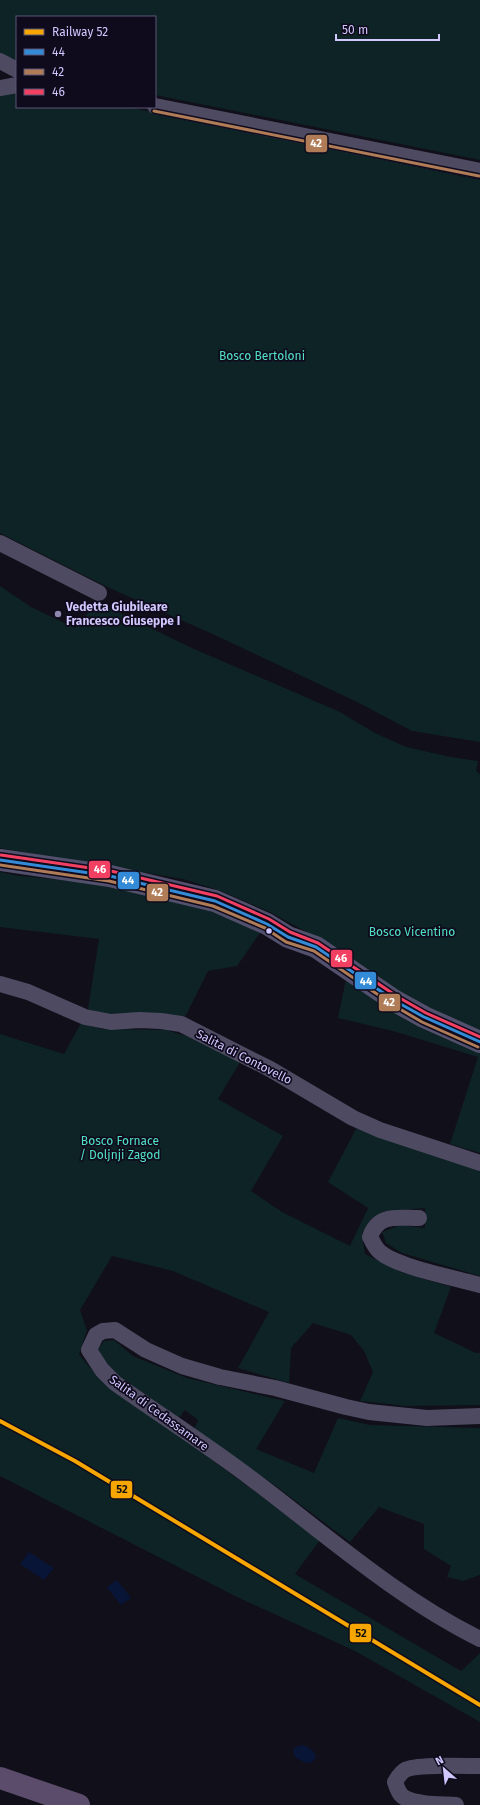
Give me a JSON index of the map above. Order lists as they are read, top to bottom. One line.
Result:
{"streets":{"street":["Salita di Contovello","Salita di Cedassamare"]},"parks":["Bosco Bertoloni","Bosco Vicentino","Bosco Fornace / Doljnji Zagod"],"places":["Vedetta Giubileare Francesco Giuseppe I"],"lines":["transit line 42","transit line 46","transit line 44","rail line 52"],"legend":["Railway 52","44","42","46"],"scale_bar":"50 m","north":"top left"}
